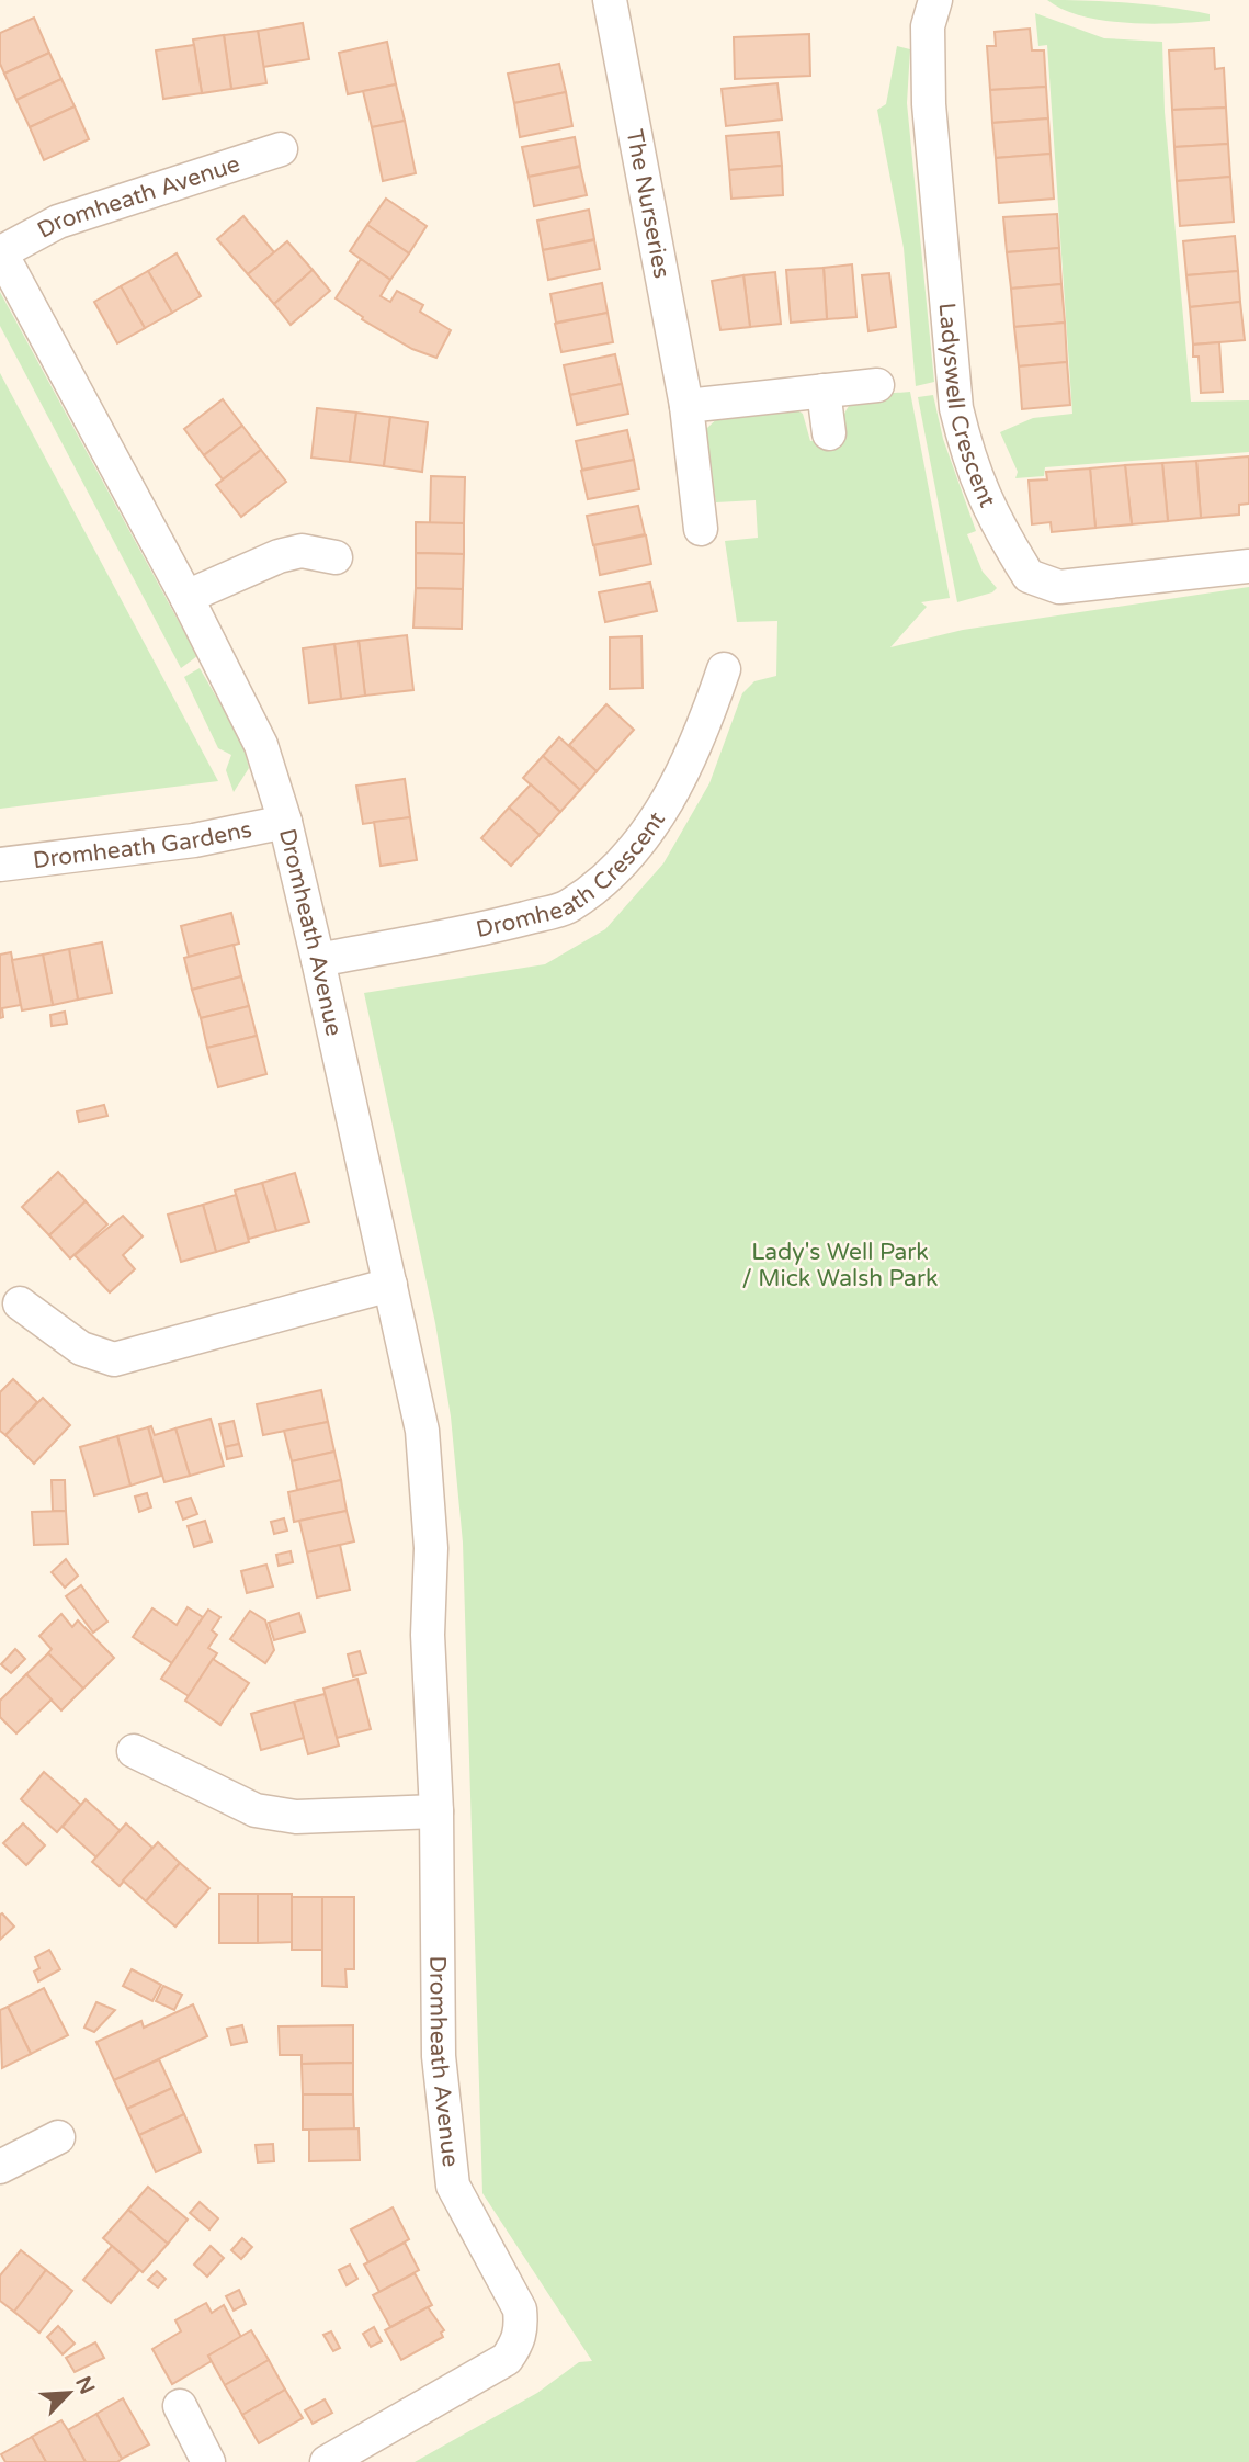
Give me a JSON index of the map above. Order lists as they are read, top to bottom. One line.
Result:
{"streets":{"street":["Dromheath Avenue","The Nurseries","Ladyswell Crescent","Dromheath Gardens","Dromheath Crescent"]},"crossings":[["Dromheath Avenue","Dromheath Gardens"],["Dromheath Avenue","Dromheath Crescent"]],"parks":["Lady's Well Park / Mick Walsh Park"],"north":"top right"}
